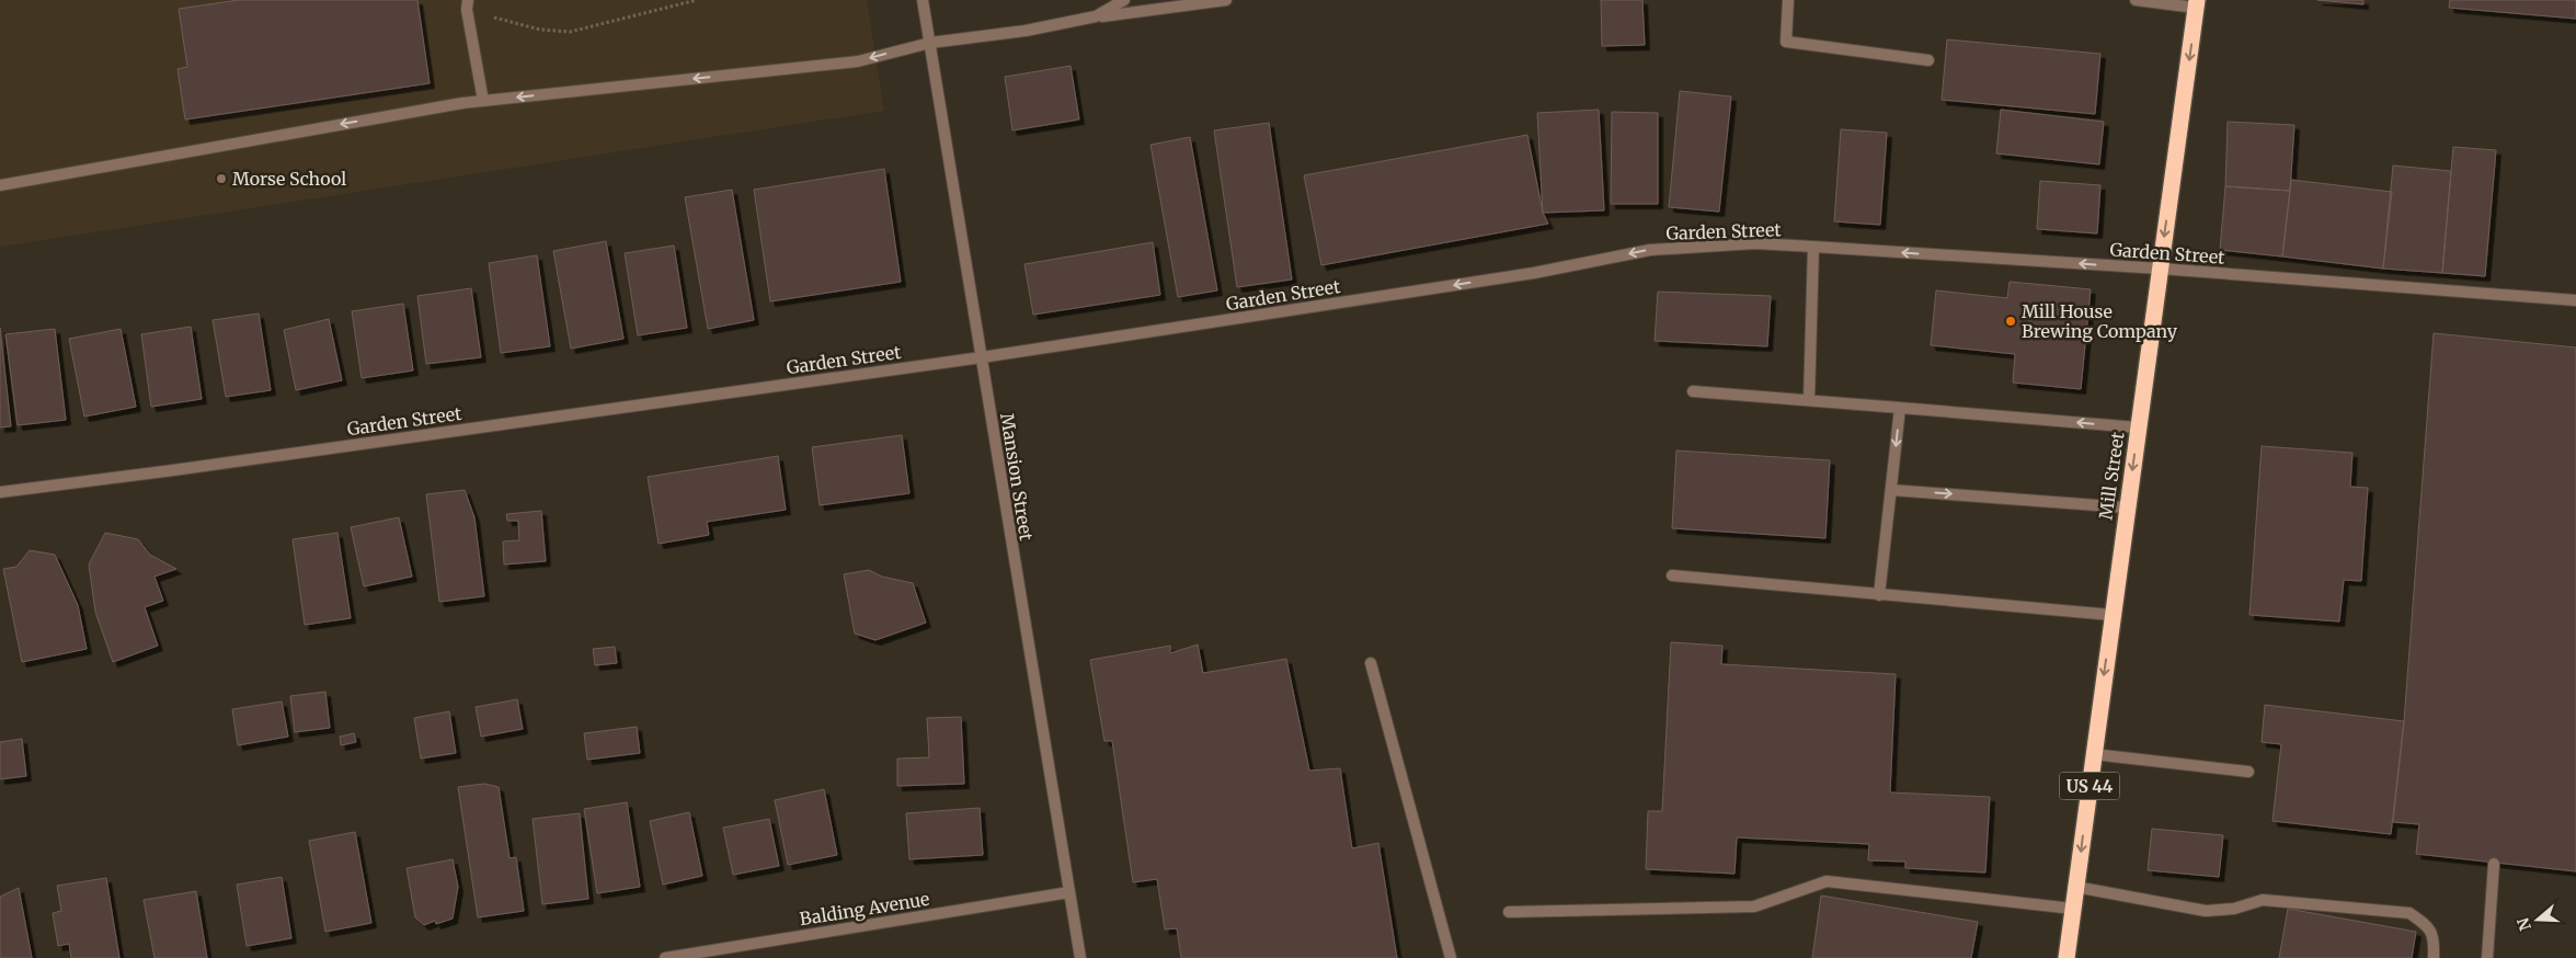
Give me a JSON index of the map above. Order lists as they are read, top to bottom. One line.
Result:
{"streets":{"highway":["Mill Street","US 44"],"street":["Garden Street","Mansion Street","Balding Avenue"]},"crossings":[["Garden Street","Mill Street"],["Garden Street","Mansion Street"],["Mansion Street","Balding Avenue"]],"one_way":["Garden Street","Mill Street"],"places":["Morse School","Mill House Brewing Company"],"north":"left"}
